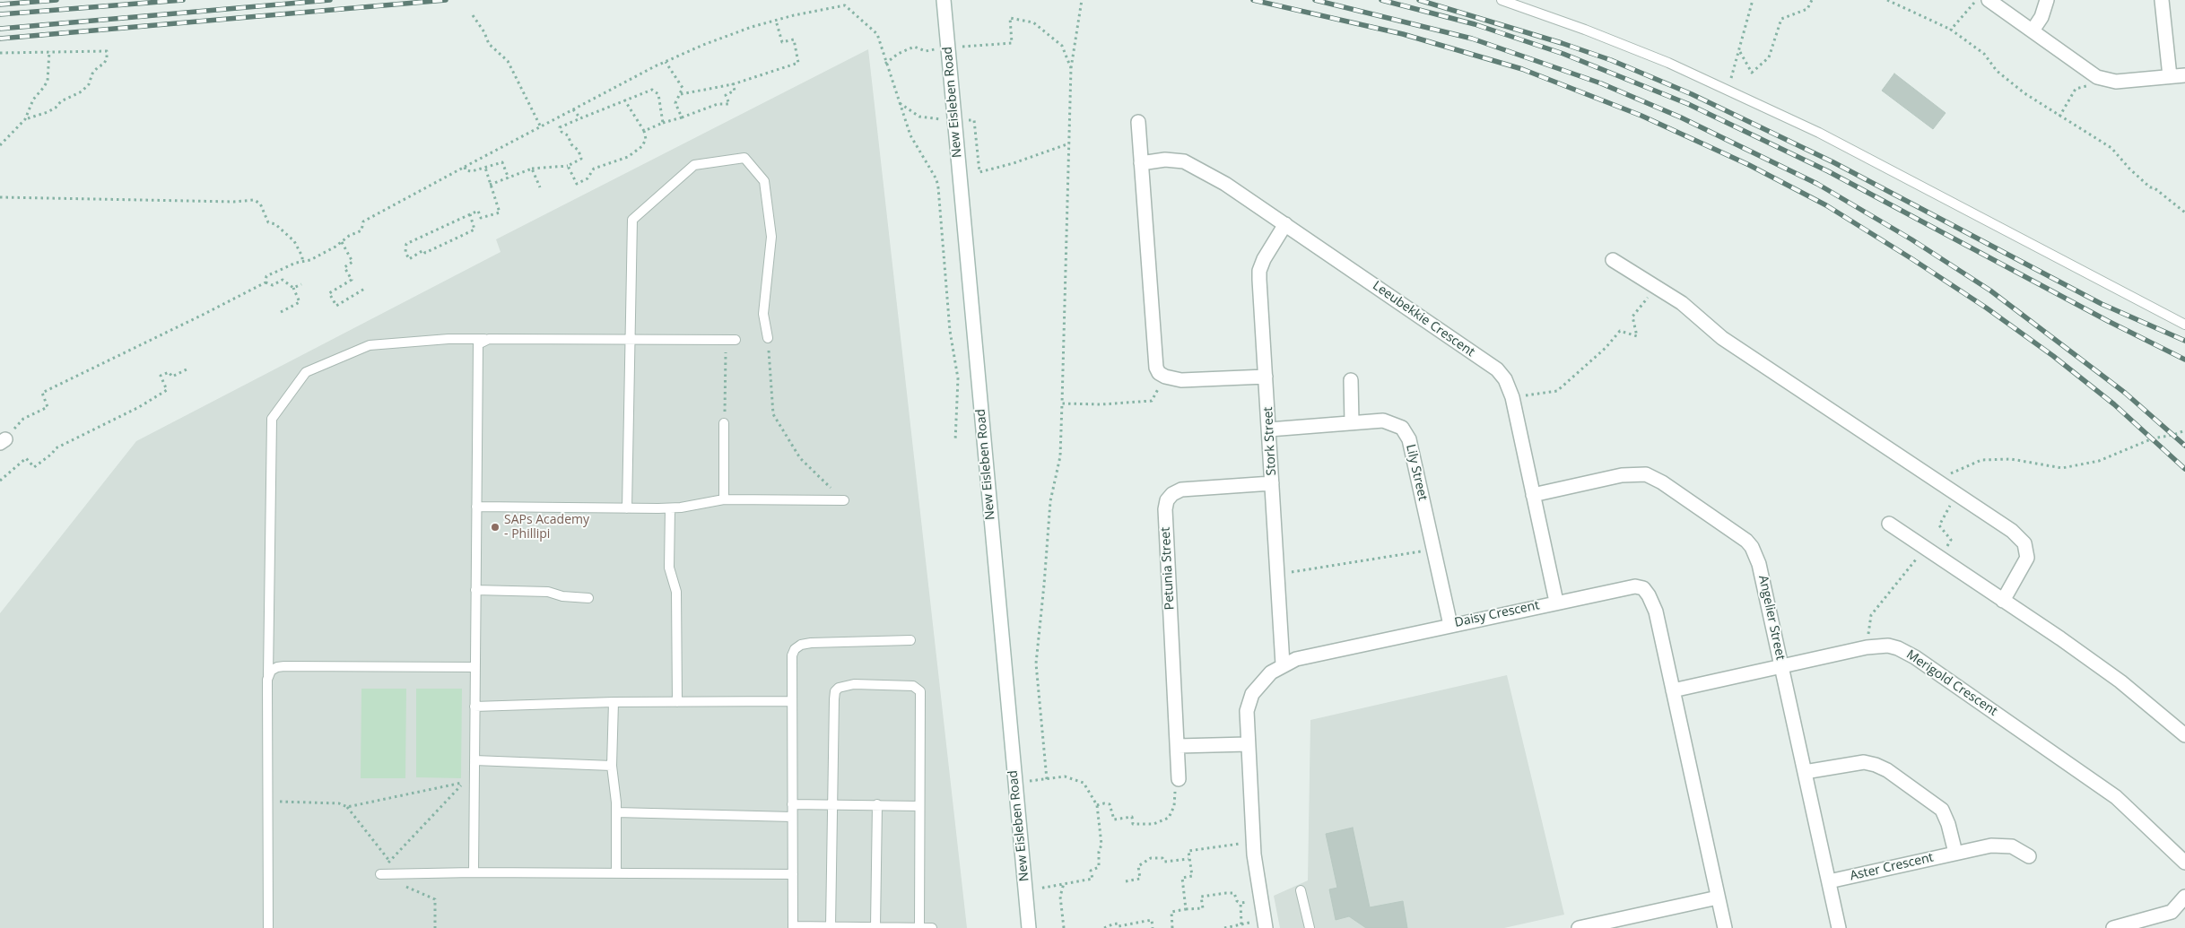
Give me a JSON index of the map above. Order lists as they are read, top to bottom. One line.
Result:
{"streets":{"street":["New Eisleben Road","Leeubekkie Crescent","Stork Street","Lily Street","Petunia Street","Daisy Crescent","Angelier Street","Merigold Crescent","Aster Crescent"]},"crossings":[["Leeubekkie Crescent","Stork Street"],["Leeubekkie Crescent","Daisy Crescent"],["Leeubekkie Crescent","Angelier Street"],["Stork Street","Lily Street"],["Stork Street","Petunia Street"],["Stork Street","Daisy Crescent"],["Lily Street","Daisy Crescent"],["Daisy Crescent","Merigold Crescent"],["Angelier Street","Merigold Crescent"],["Angelier Street","Aster Crescent"]],"places":["SAPs Academy - Phillipi"]}
